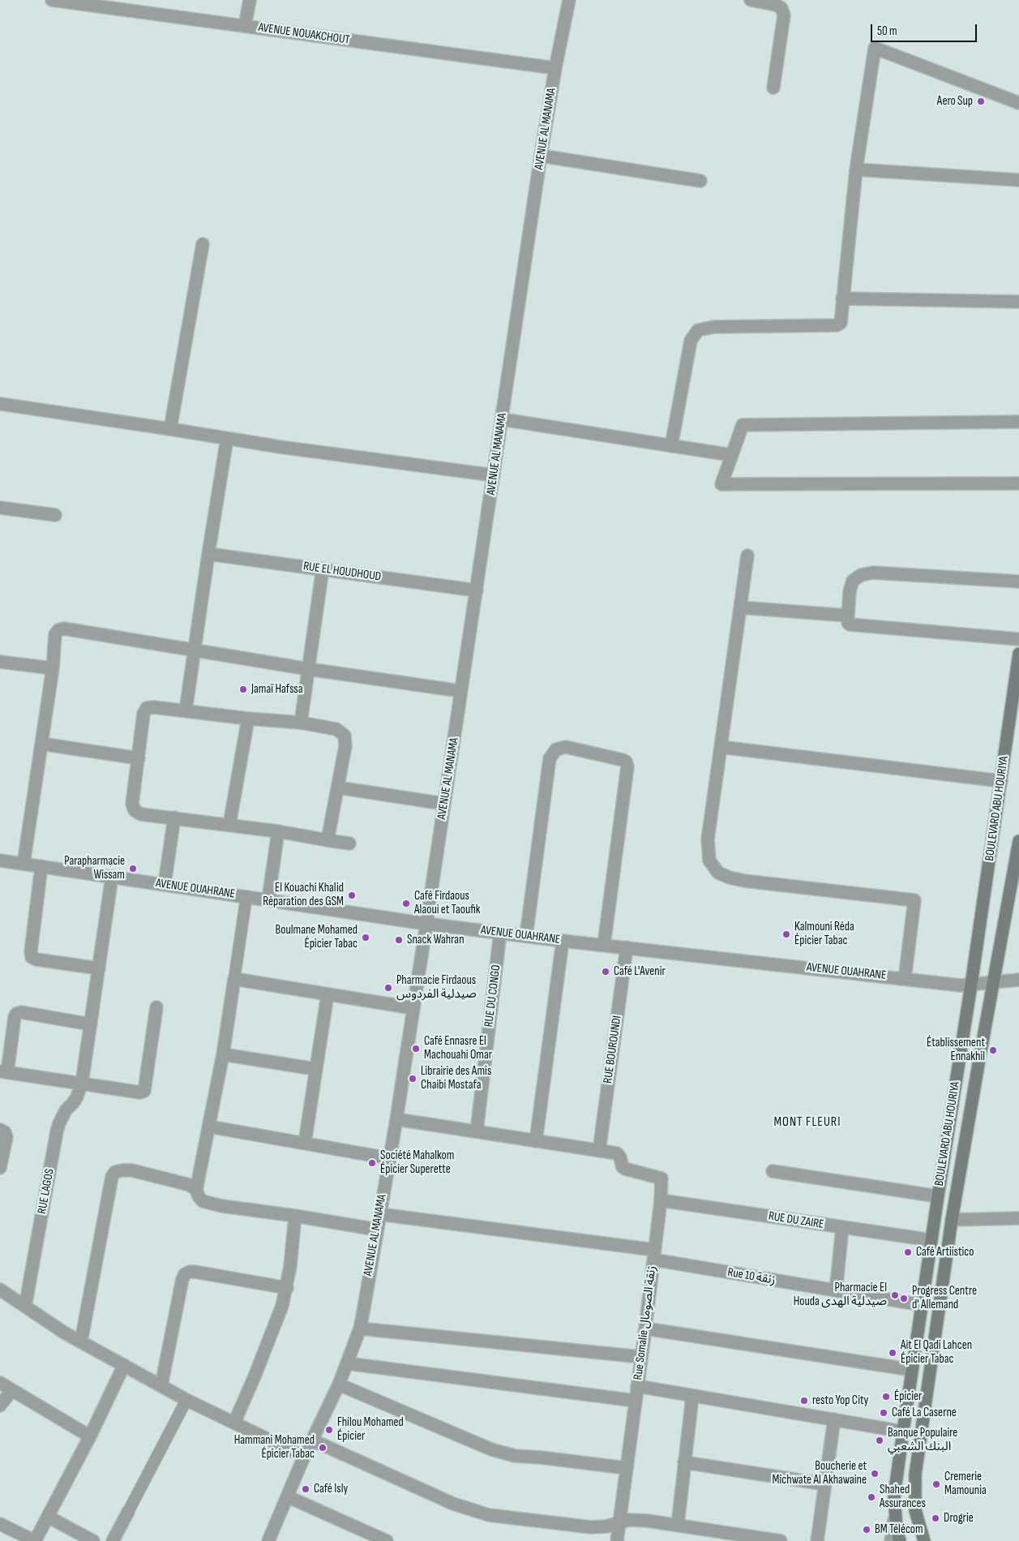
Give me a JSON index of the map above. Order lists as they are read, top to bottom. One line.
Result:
{"streets":{"main road":["BOULEVARD ABU HOURIYA"],"street":["AVENUE NOUAKCHOUT","AVENUE AL MANAMA","RUE EL HOUDHOUD","AVENUE OUAHRANE","RUE DU CONGO","RUE BOUROUNDI","RUE LAGOS","RUE DU ZAIRE","Rue 10 زنقة","Rue Somalie زنقة الصومال"]},"crossings":[["AVENUE NOUAKCHOUT","AVENUE AL MANAMA"],["AVENUE AL MANAMA","RUE EL HOUDHOUD"],["AVENUE AL MANAMA","AVENUE OUAHRANE"],["AVENUE AL MANAMA","Rue 10 زنقة"],["BOULEVARD ABU HOURIYA","AVENUE OUAHRANE"],["BOULEVARD ABU HOURIYA","RUE DU ZAIRE"],["BOULEVARD ABU HOURIYA","Rue 10 زنقة"],["AVENUE OUAHRANE","RUE DU CONGO"],["AVENUE OUAHRANE","RUE BOUROUNDI"],["AVENUE OUAHRANE","RUE LAGOS"],["RUE BOUROUNDI","Rue Somalie زنقة الصومال"],["RUE DU ZAIRE","Rue Somalie زنقة الصومال"],["Rue 10 زنقة","Rue Somalie زنقة الصومال"]],"districts":["MONT FLEURI"],"places":["Aero Sup","Jamaï Hafssa","Parapharmacie Wissam","El Kouachi Khalid Réparation des GSM","Café Firdaous Alaoui et Taoufik","Kalmouni Réda Épicier Tabac","Boulmane Mohamed Épicier Tabac","Snack Wahran","Café L'Avenir","Pharmacie Firdaous صيدلية الفردوس","Café Ennasre El Machouahi Omar","Établissement Ennakhil","Librairie des Amis Chaibi Mostafa","Société Mahalkom Épicier Superette","Café Artiistico","Pharmacie El Houda صيدلية الهدى","Progress Centre d' Allemand","Ait El Qadi Lahcen Épicier Tabac","Épicier","resto Yop City","Café La Caserne","Fhilou Mohamed Épicier","Banque Populaire البنك الشعبي","Hammani Mohamed Épicier Tabac","Boucherie et Michwate Al Akhawaine","Cremerie Mamounia","Café Isly","Shahed Assurances","Drogrie","BM Télécom"],"scale_bar":"50 m"}
